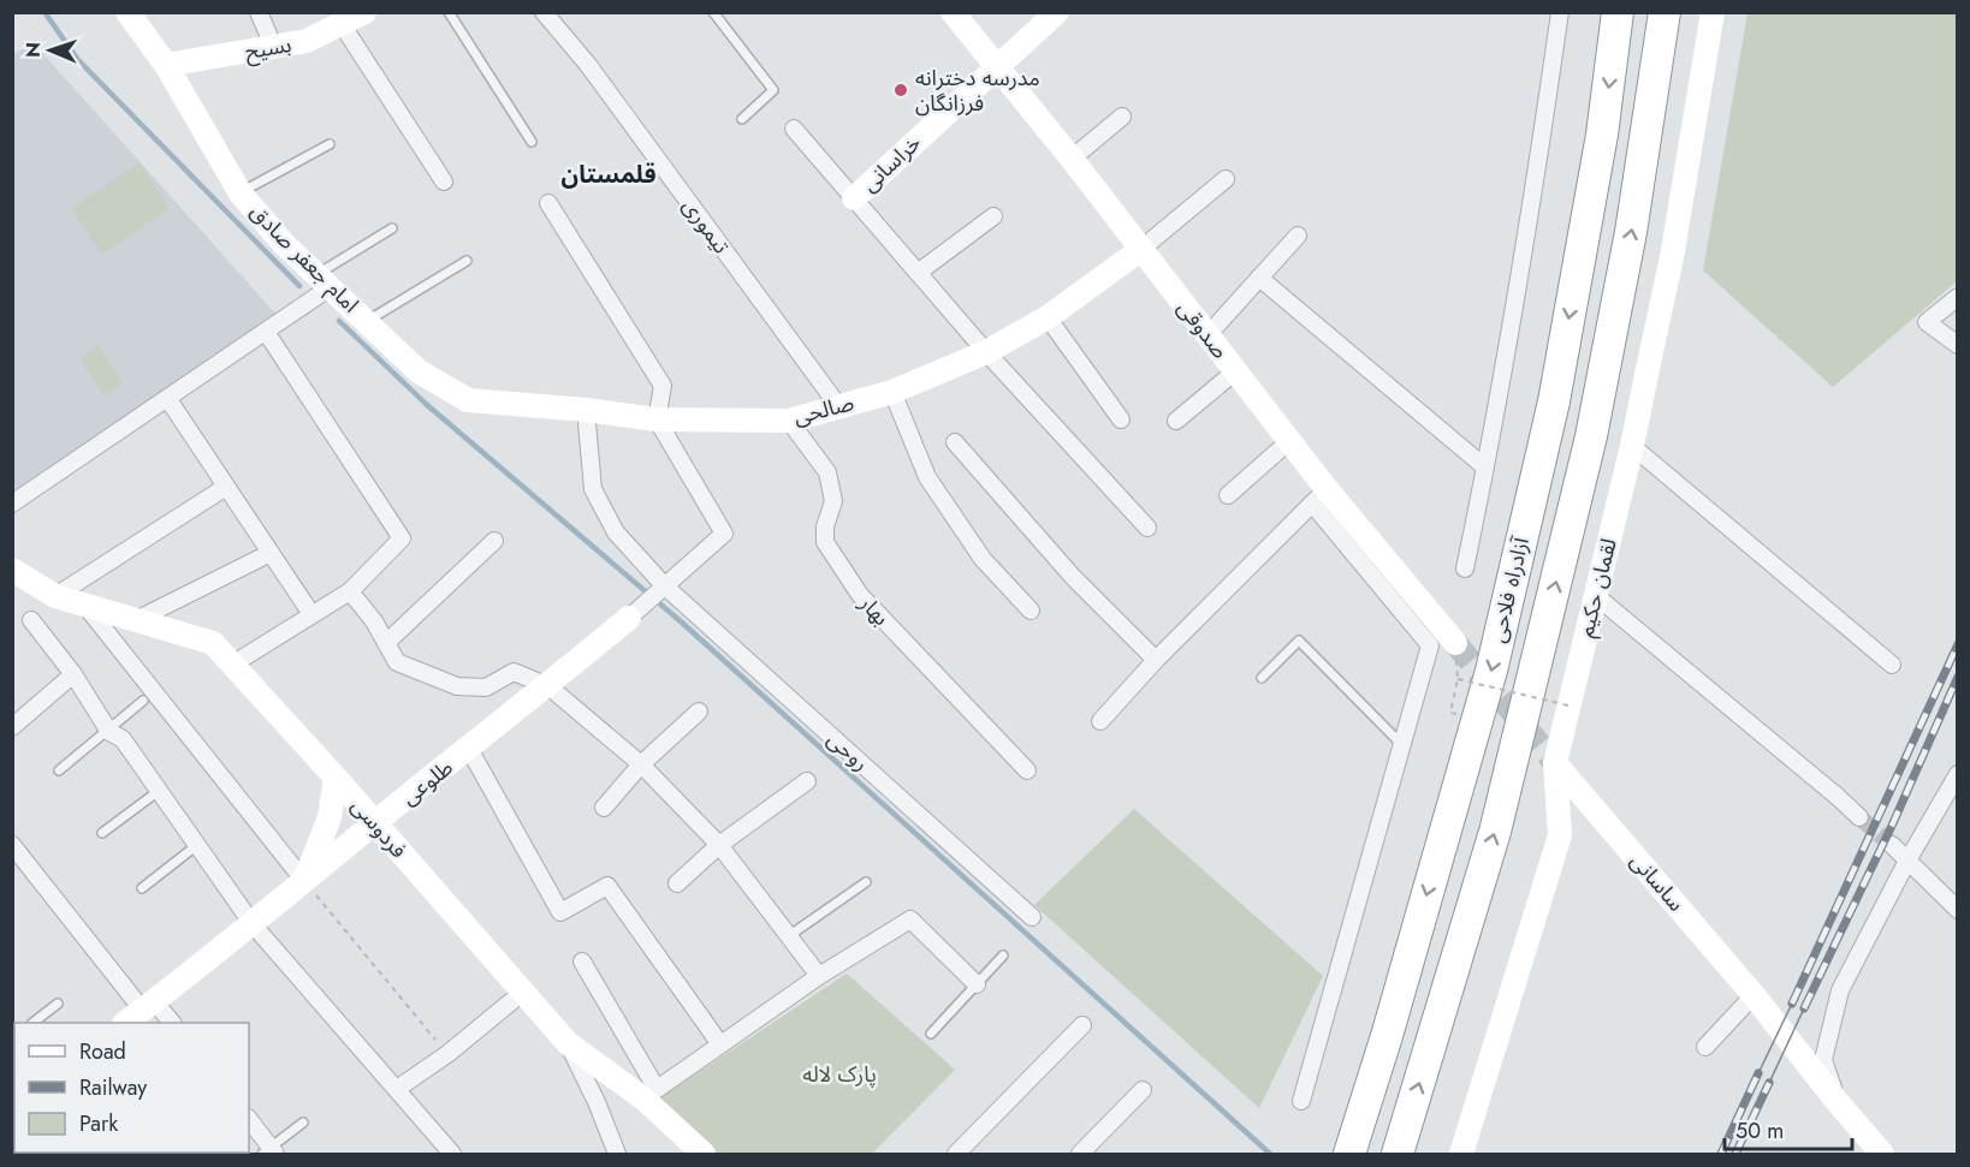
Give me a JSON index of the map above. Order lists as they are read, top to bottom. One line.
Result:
{"streets":{"highway":["آزادراه فلاحی"],"street":["بسیح","خراسانی","تیموری","امام جعفر صادق","صدوقی","صالحی","لقمان حکیم","بهار","روحی","طلوعی","فردوسی","ساسانی"]},"crossings":[["بسیح","امام جعفر صادق"],["خراسانی","صدوقی"],["تیموری","صالحی"],["امام جعفر صادق","صالحی"],["صدوقی","صالحی"],["صالحی","بهار"],["صالحی","روحی"],["صالحی","طلوعی"],["لقمان حکیم","ساسانی"],["روحی","طلوعی"],["طلوعی","فردوسی"]],"districts":["قلمستان"],"parks":["پارک لاله"],"places":["مدرسه دخترانه فرزانگان"],"legend":["Road","Railway","Park"],"scale_bar":"50 m","north":"left"}
